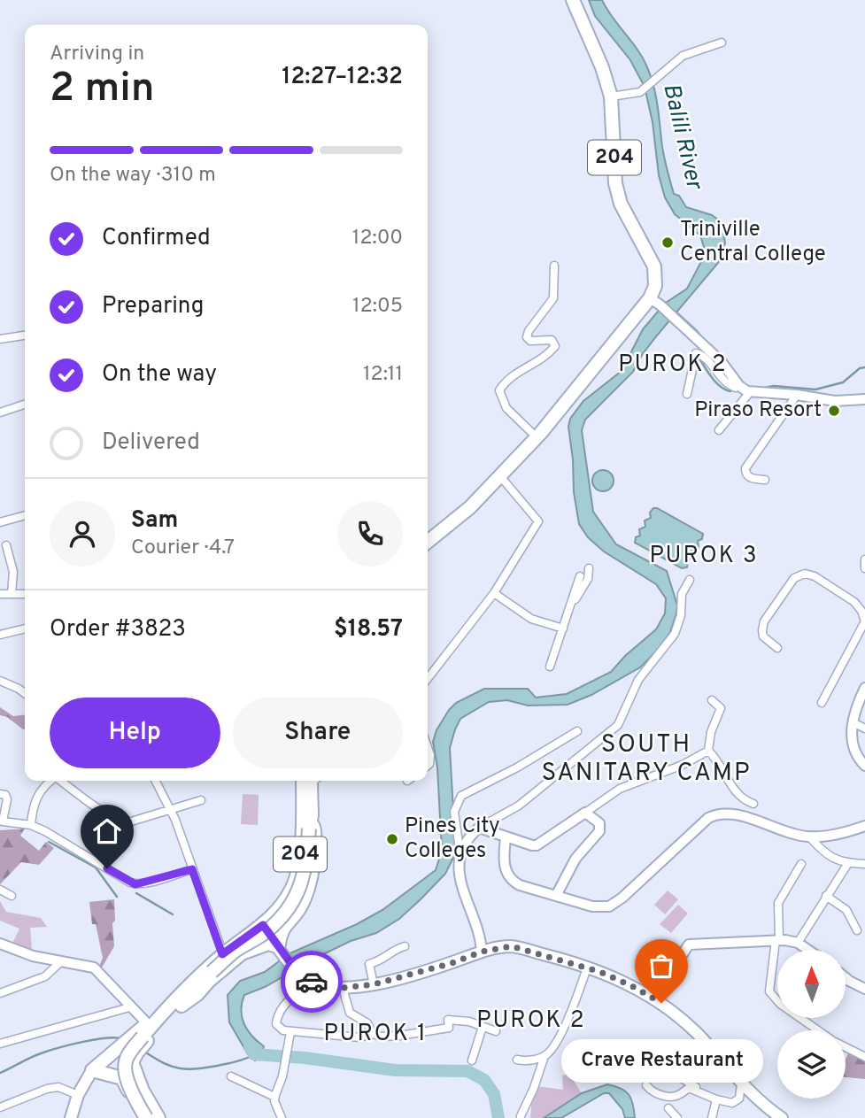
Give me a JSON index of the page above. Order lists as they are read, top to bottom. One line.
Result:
{"streets":{"highway":["204"]},"districts":["PUROK 2","PUROK 3","SOUTH SANITARY CAMP","PUROK 2","PUROK 1"],"water":["Balili River"],"places":["Triniville Central College","Piraso Resort","Pines City Colleges","Crave Restaurant"],"north":"top","page":{"heading":["2 min","Arriving in","12:27–12:32"],"panel":["Sam","Courier · 4.7","Order #3823","$18.57"],"bar":"On the way · 310 m","list":[["Confirmed","12:00"],["Preparing","12:05"],["On the way","12:11"],"Delivered"],"buttons":["Help","Share"],"bubble":"Crave Restaurant"}}
